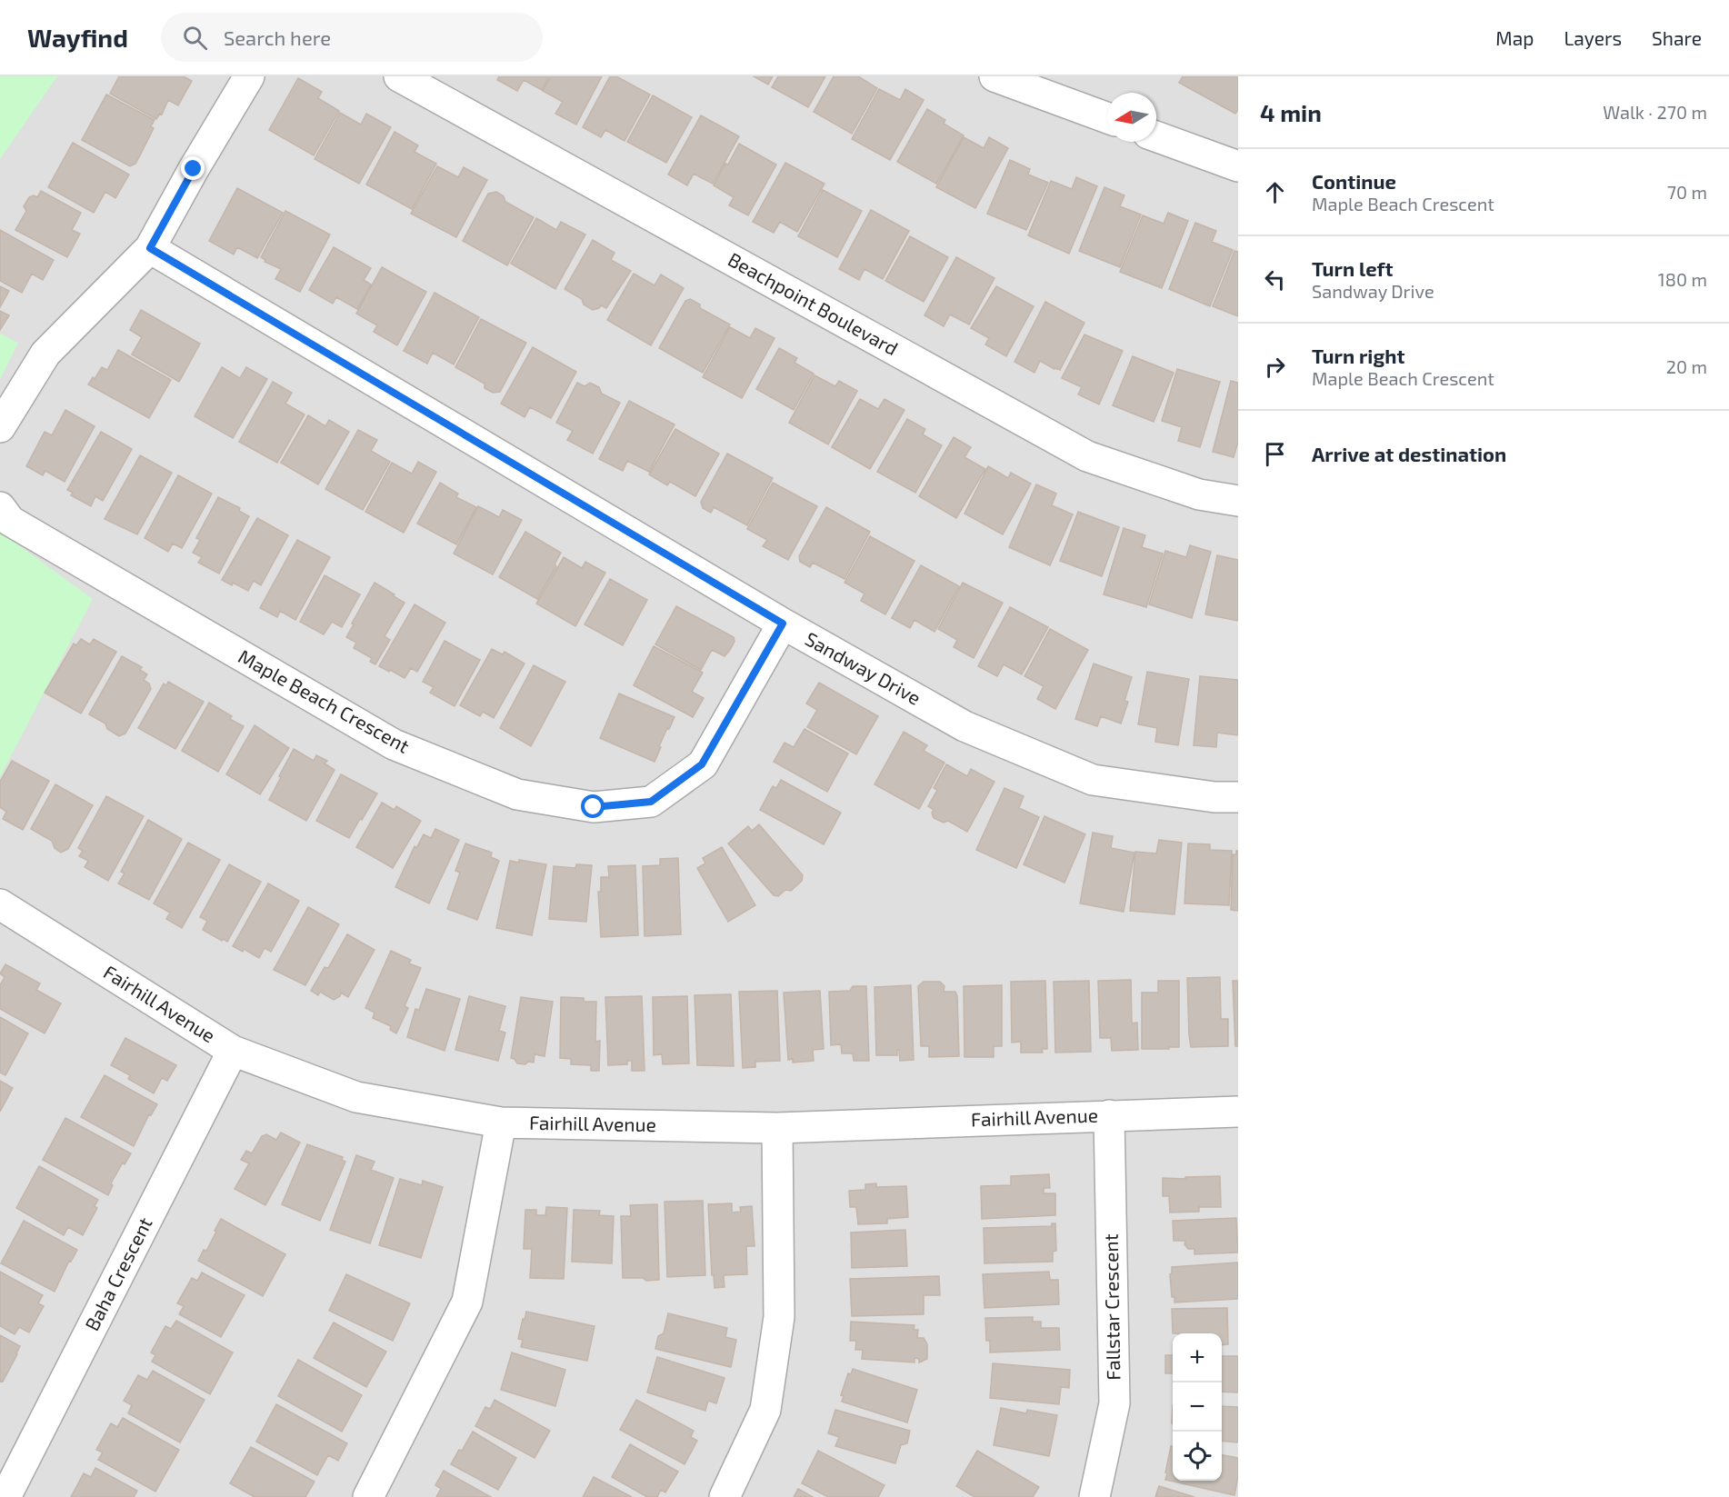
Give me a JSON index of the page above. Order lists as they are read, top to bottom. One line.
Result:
{"streets":{"street":["Beachpoint Boulevard","Sandway Drive","Maple Beach Crescent","Fairhill Avenue","Baha Crescent","Fallstar Crescent"]},"crossings":[["Sandway Drive","Maple Beach Crescent"],["Fairhill Avenue","Baha Crescent"],["Fairhill Avenue","Fallstar Crescent"]],"north":"left","page":{"header":"Wayfind","search":"Search here","nav":["Map","Layers","Share"],"heading":["4 min","Walk · 270 m"],"list":[["Continue","Maple Beach Crescent","70 m"],["Turn left","Sandway Drive","180 m"],["Turn right","Maple Beach Crescent","20 m"],"Arrive at destination"],"map_buttons":["+","−"]}}
